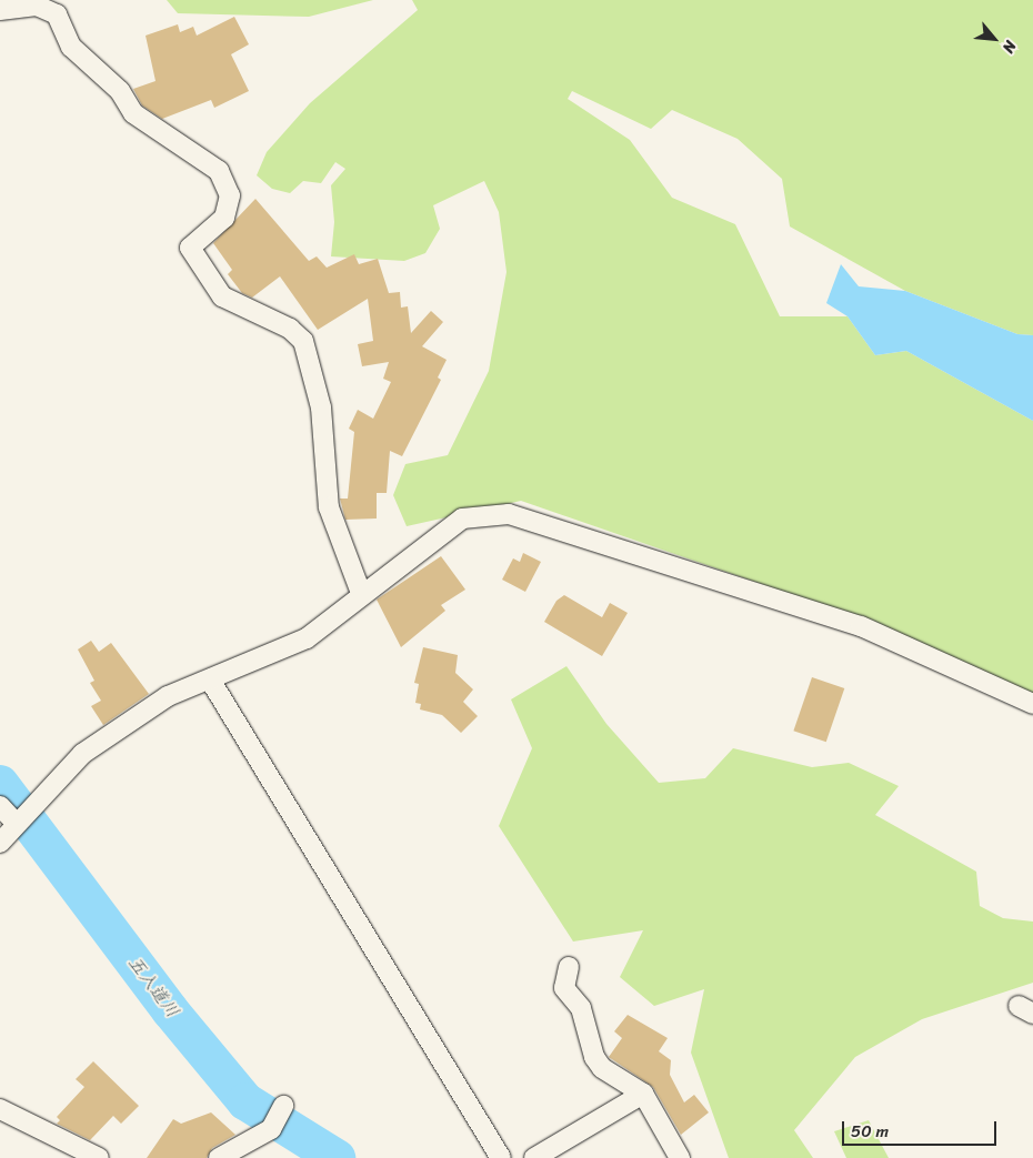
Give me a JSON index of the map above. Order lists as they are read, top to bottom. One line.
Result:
{"water":["五入道川"],"scale_bar":"50 m","north":"bottom right"}
